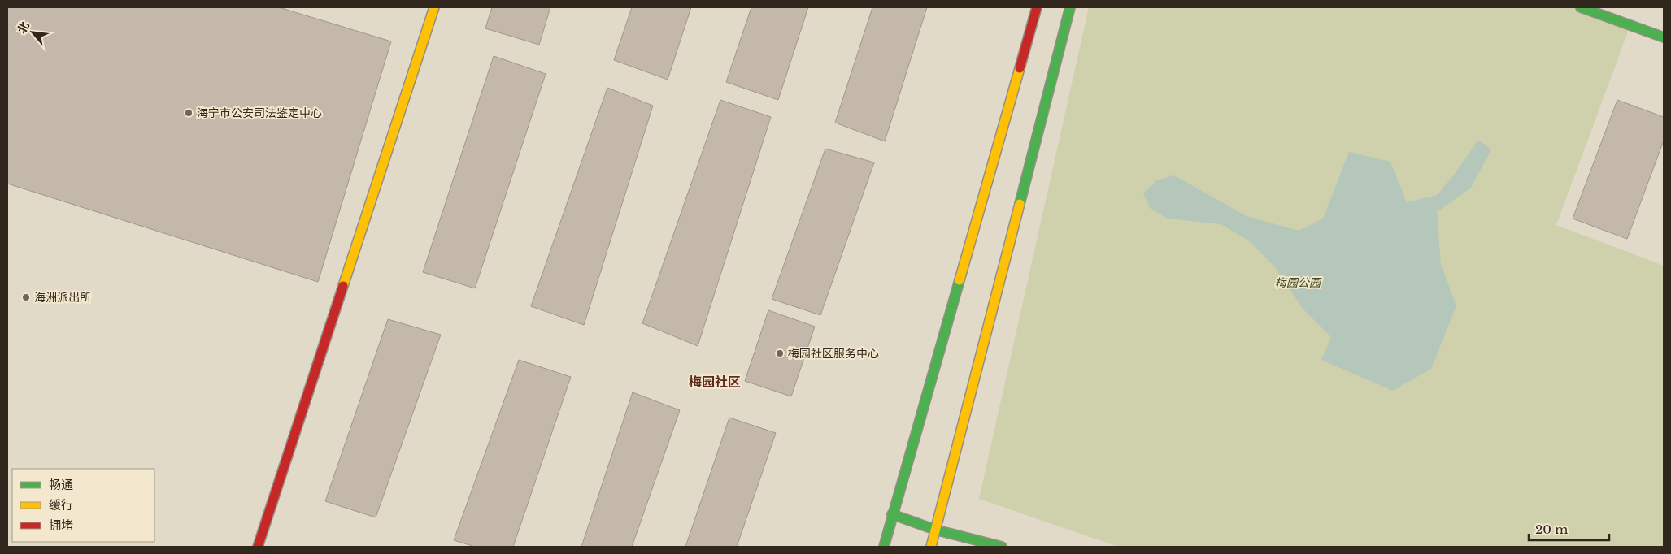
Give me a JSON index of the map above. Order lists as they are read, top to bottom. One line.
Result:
{"districts":["梅园社区"],"parks":["梅园公园"],"places":["海宁市公安司法鉴定中心","海洲派出所","梅园社区服务中心"],"legend":["畅通","缓行","拥堵"],"scale_bar":"20 m","north":"top left"}
